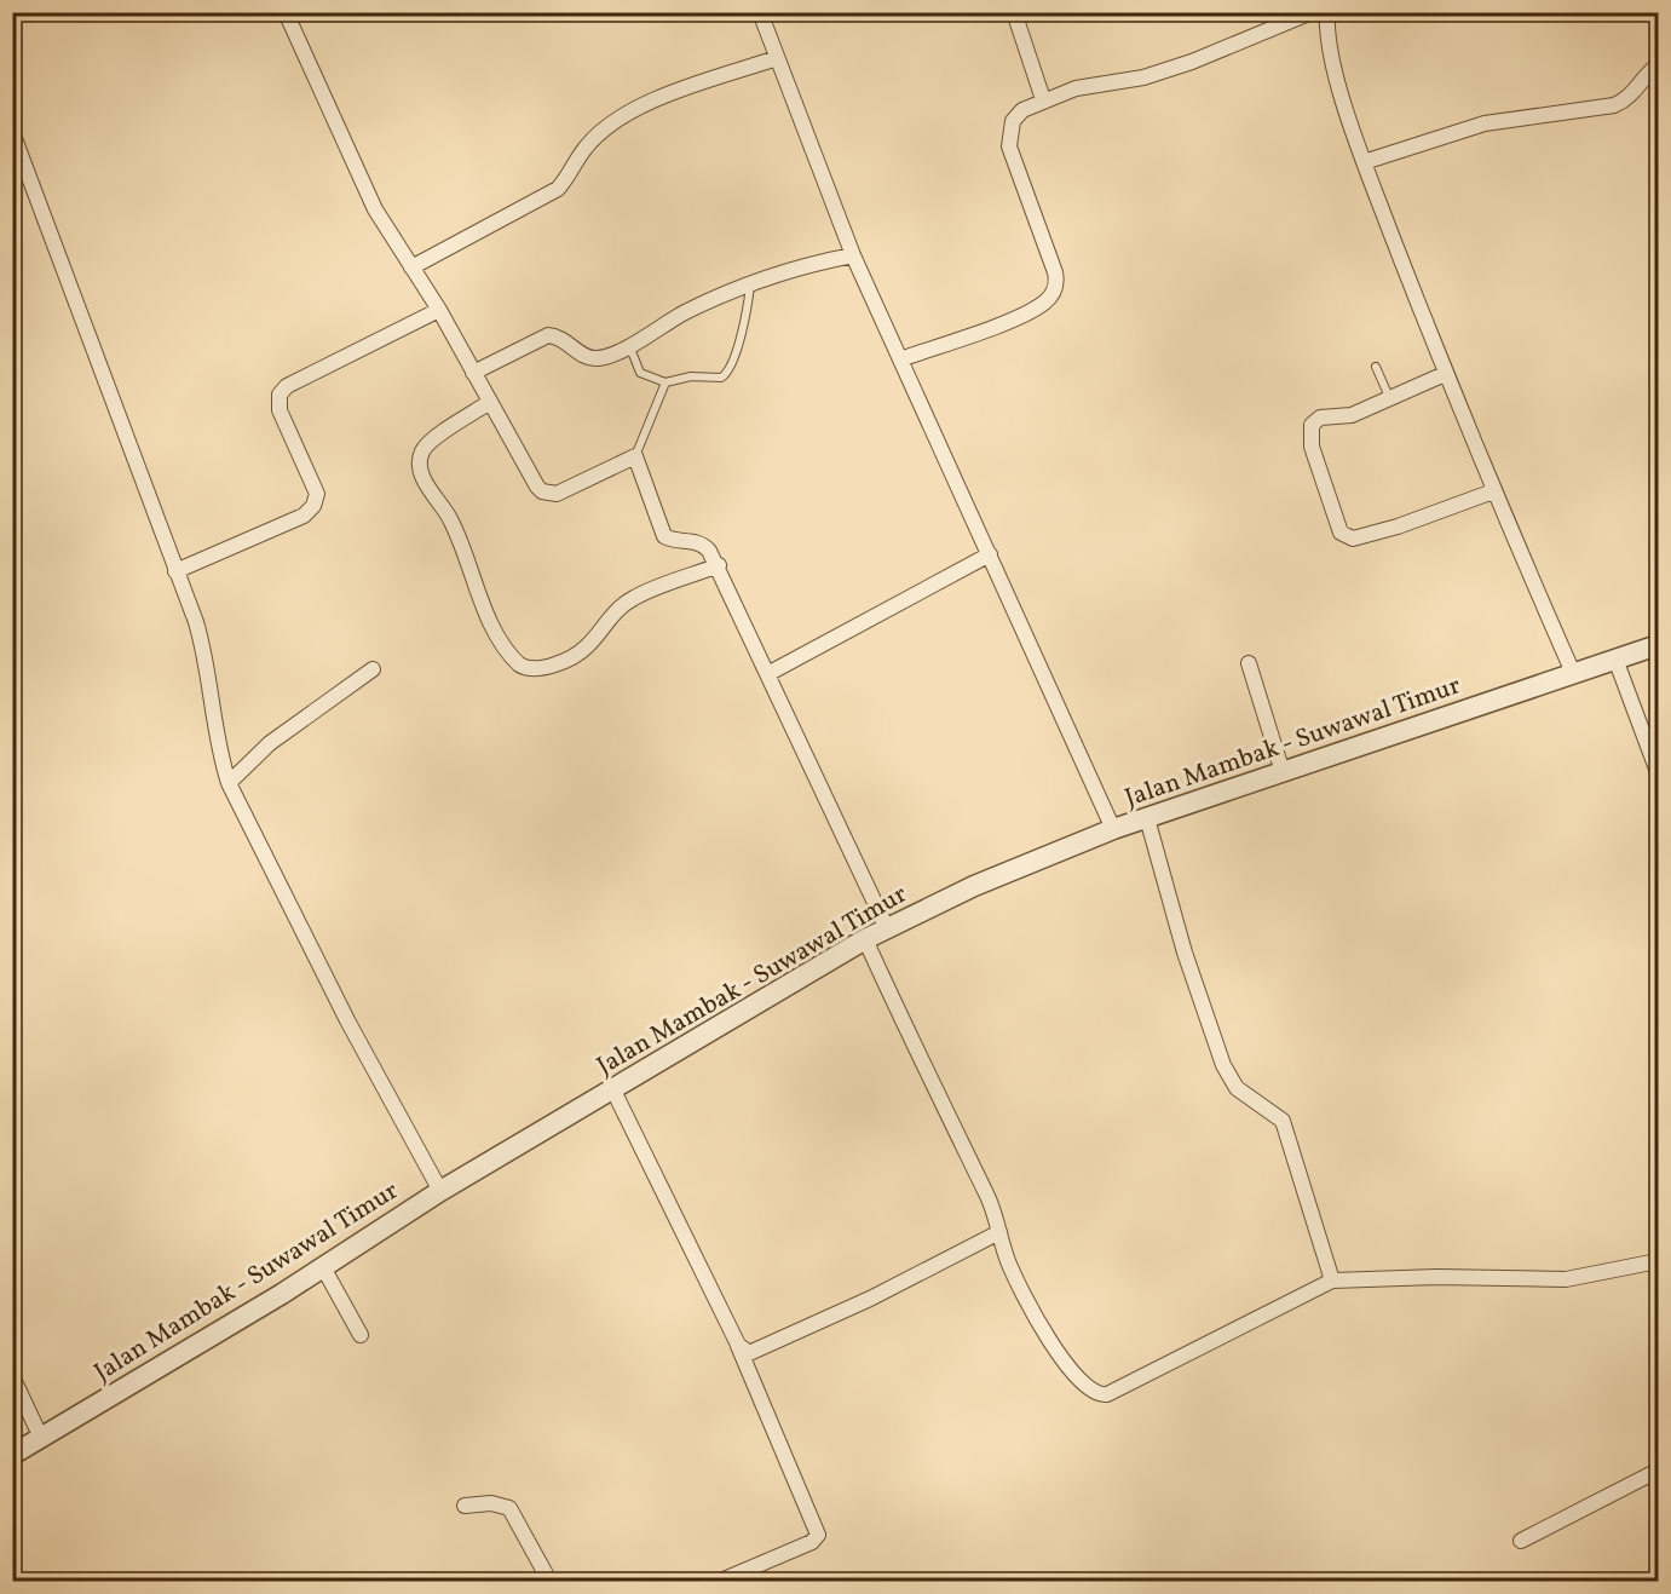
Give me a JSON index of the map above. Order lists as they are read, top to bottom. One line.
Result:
{"streets":{"street":["Jalan Mambak - Suwawal Timur"]}}
